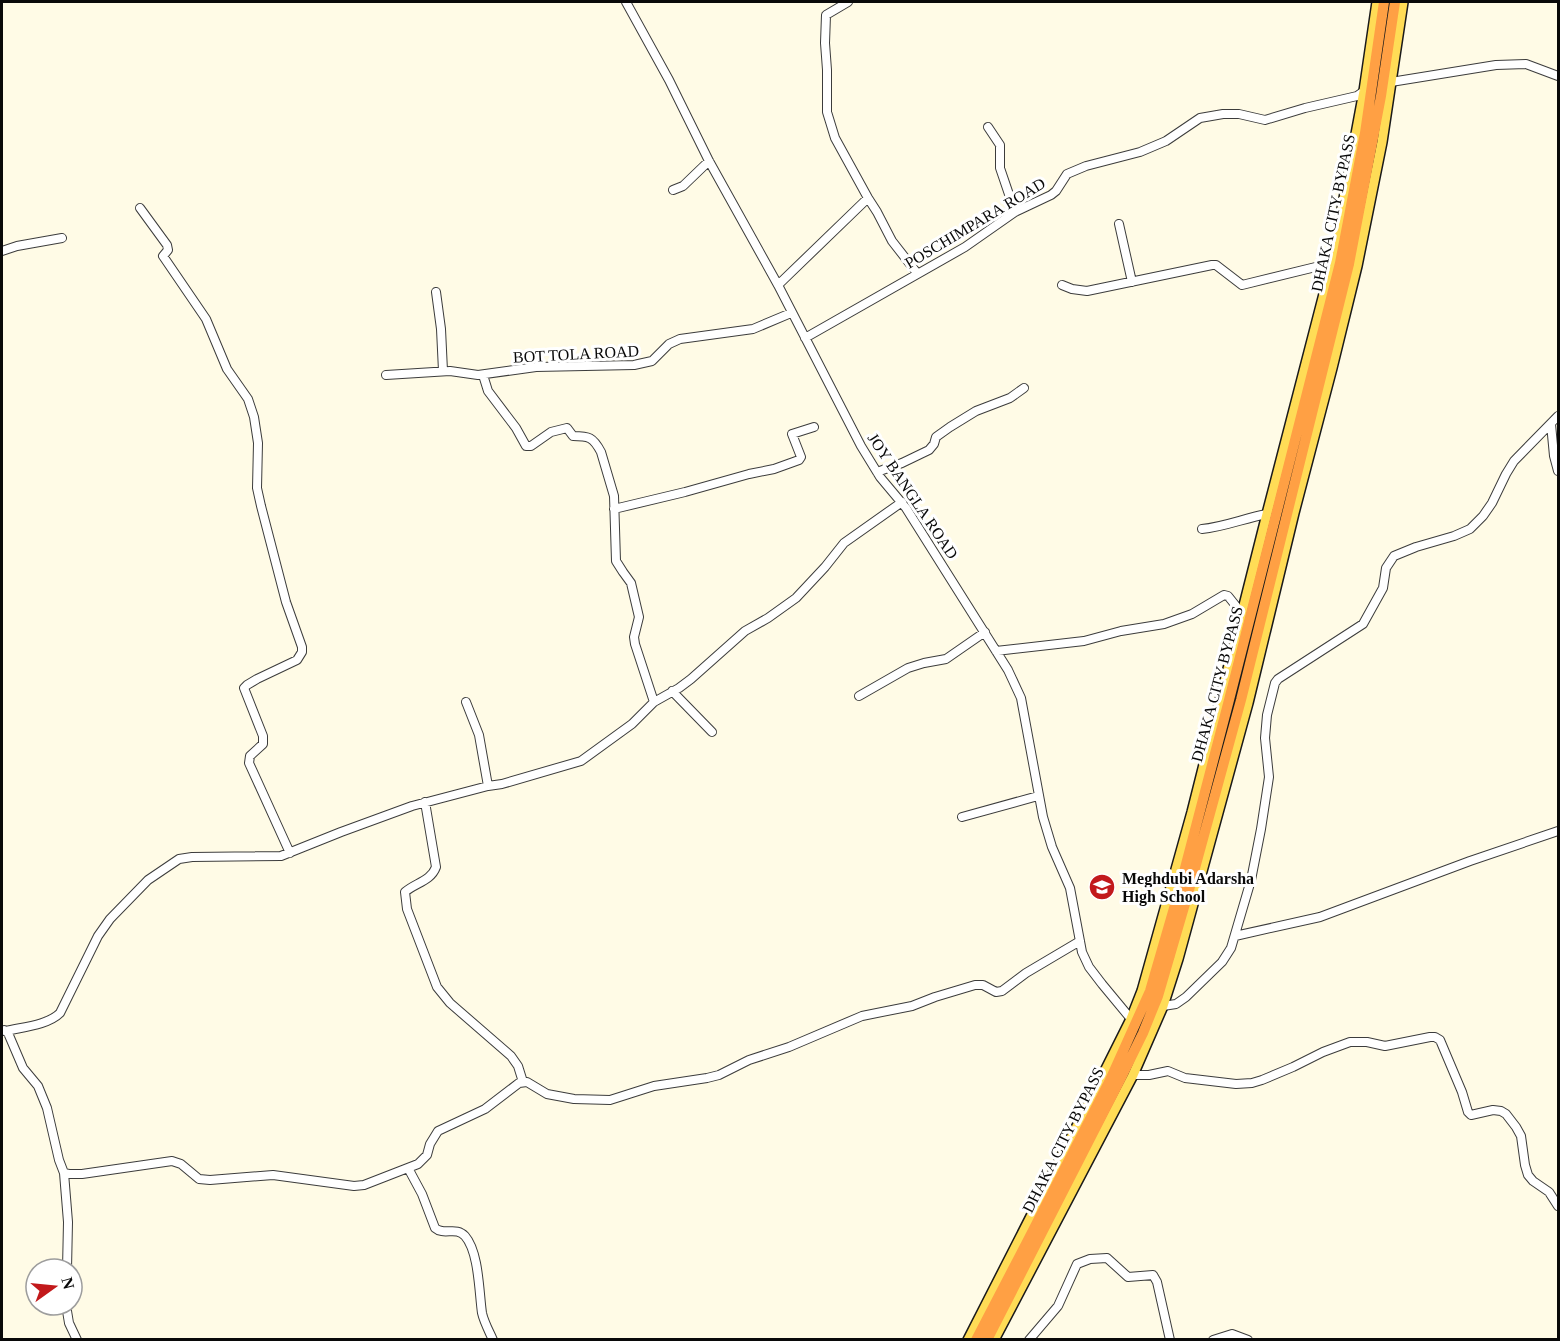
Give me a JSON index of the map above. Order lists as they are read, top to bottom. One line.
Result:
{"streets":{"highway":["DHAKA CITY BYPASS"],"street":["POSCHIMPARA ROAD","BOT TOLA ROAD","JOY BANGLA ROAD"]},"crossings":[["POSCHIMPARA ROAD","JOY BANGLA ROAD"],["BOT TOLA ROAD","JOY BANGLA ROAD"]],"places":{"school or university":["Meghdubi Adarsha High School"]},"north":"right"}
